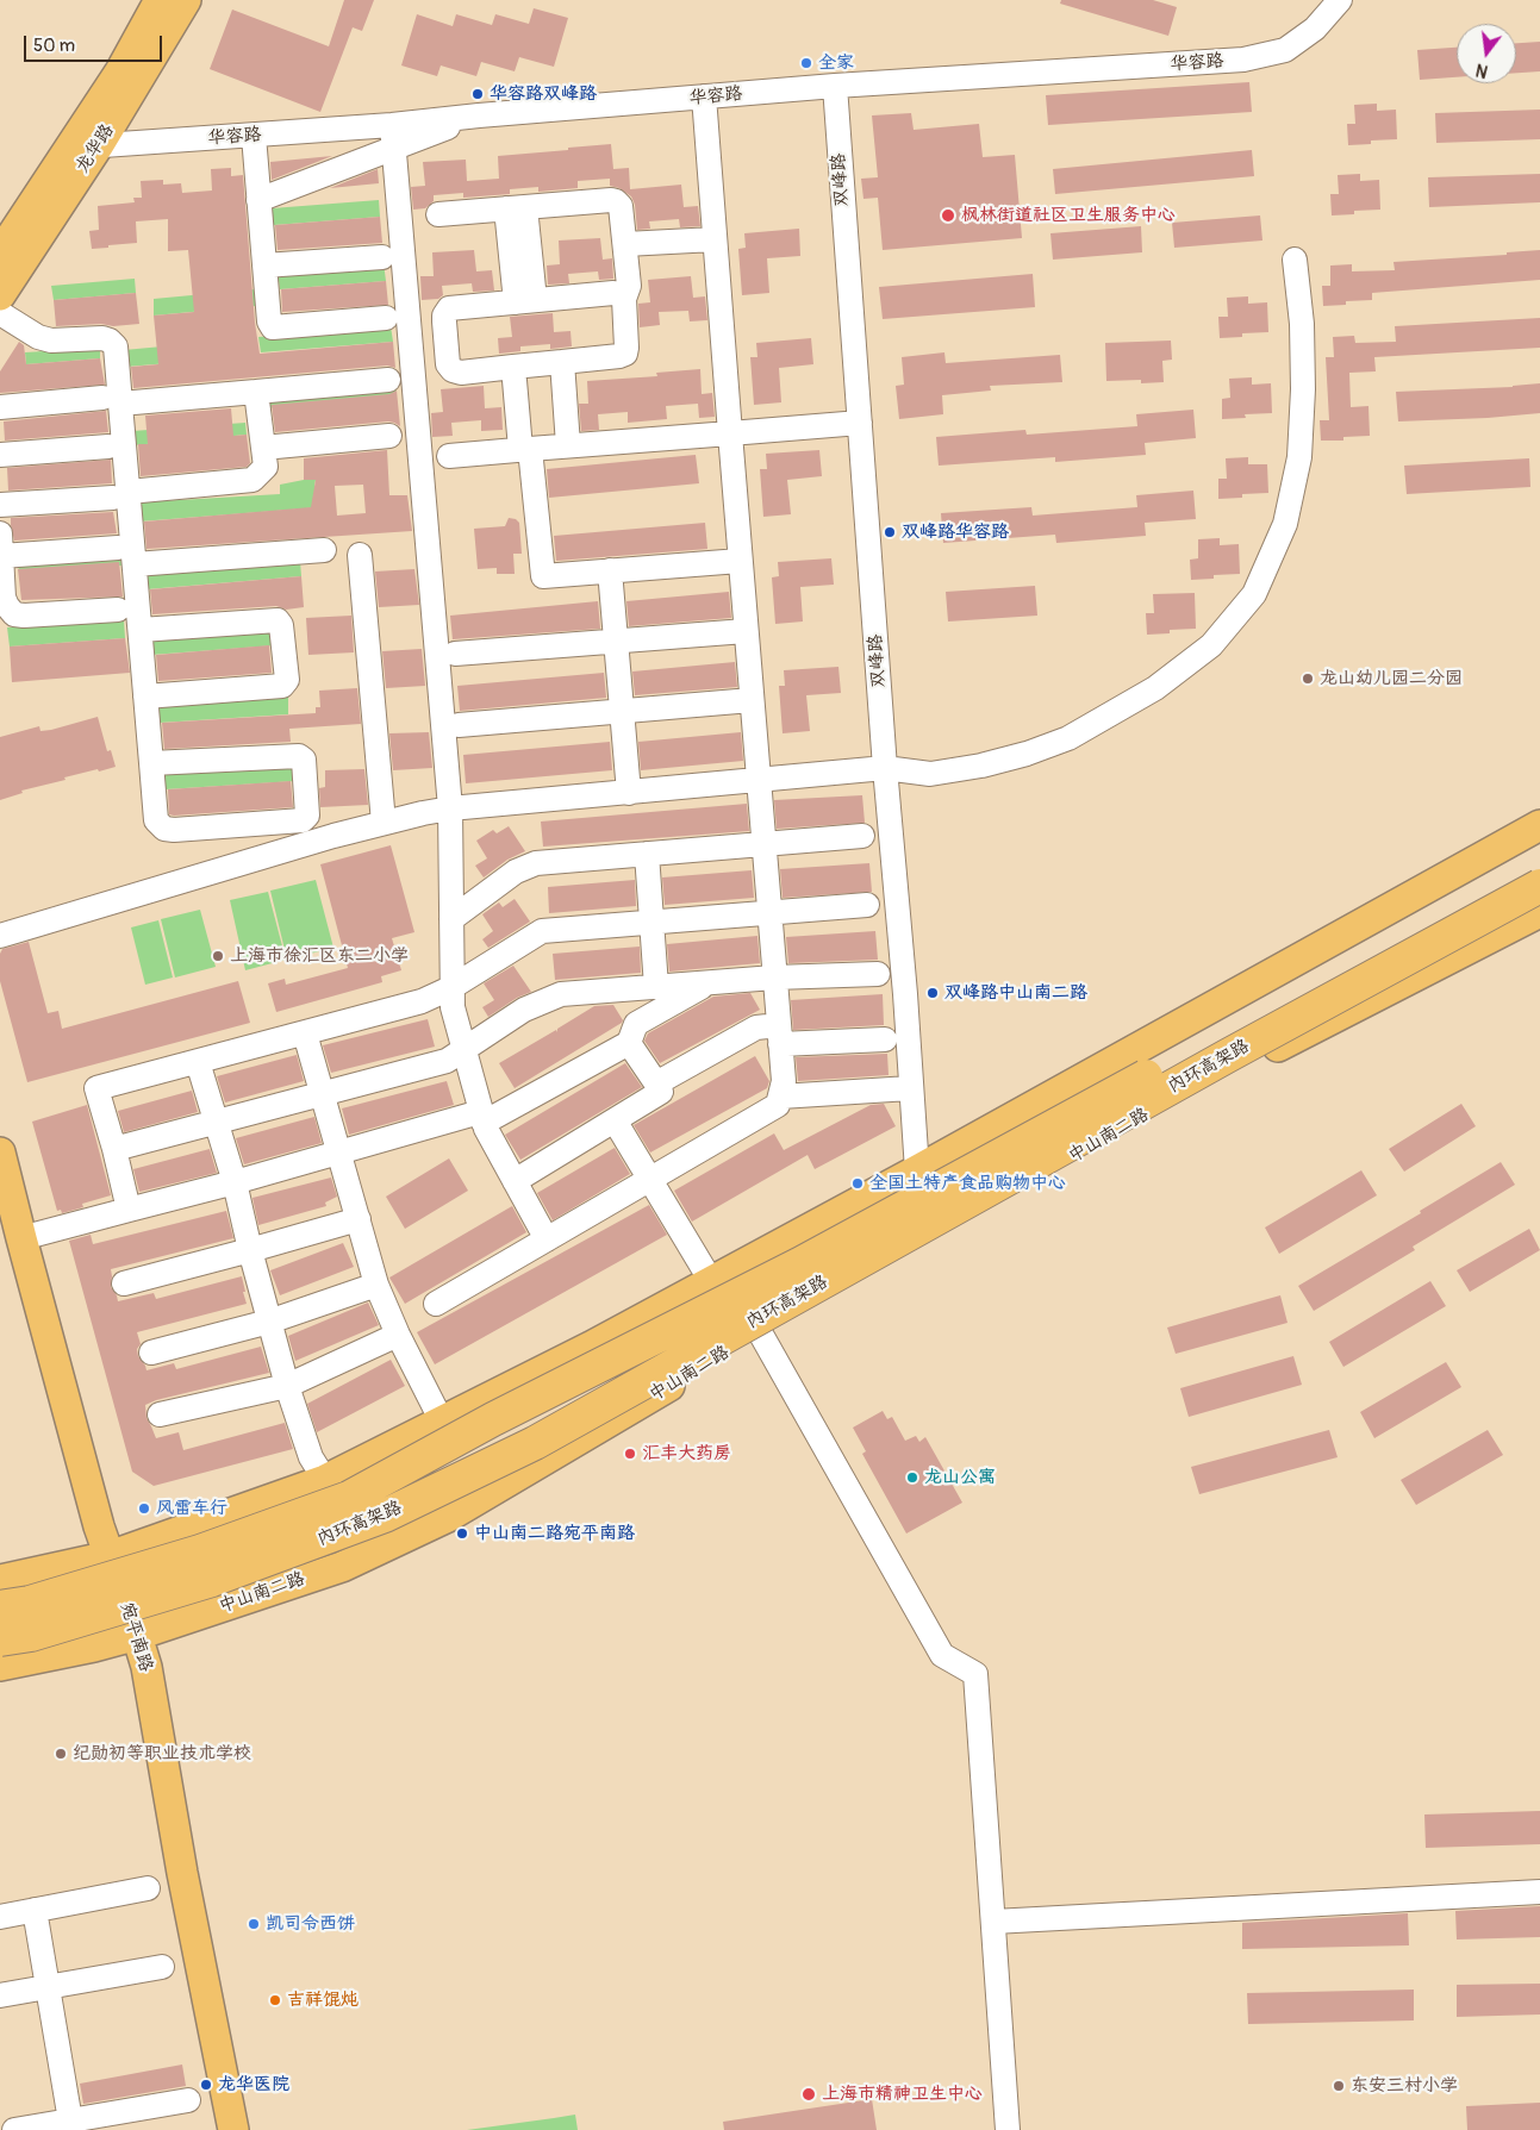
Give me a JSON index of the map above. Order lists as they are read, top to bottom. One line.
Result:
{"streets":{"highway":["内环高架路"],"main road":["龙华路","中山南二路","宛平南路"],"street":["华容路","双峰路"]},"crossings":[["华容路","龙华路"],["华容路","双峰路"],["双峰路","中山南二路"],["中山南二路","宛平南路"]],"places":["全家","华容路双峰路","枫林街道社区卫生服务中心","双峰路华容路","龙山幼儿园二分园","上海市徐汇区东二小学","双峰路中山南二路","全国土特产食品购物中心","汇丰大药房","龙山公寓","风雷车行","中山南二路宛平南路","纪勋初等职业技术学校","凯司令西饼","吉祥馄炖","龙华医院","东安三村小学","上海市精神卫生中心"],"scale_bar":"50 m","north":"bottom"}
